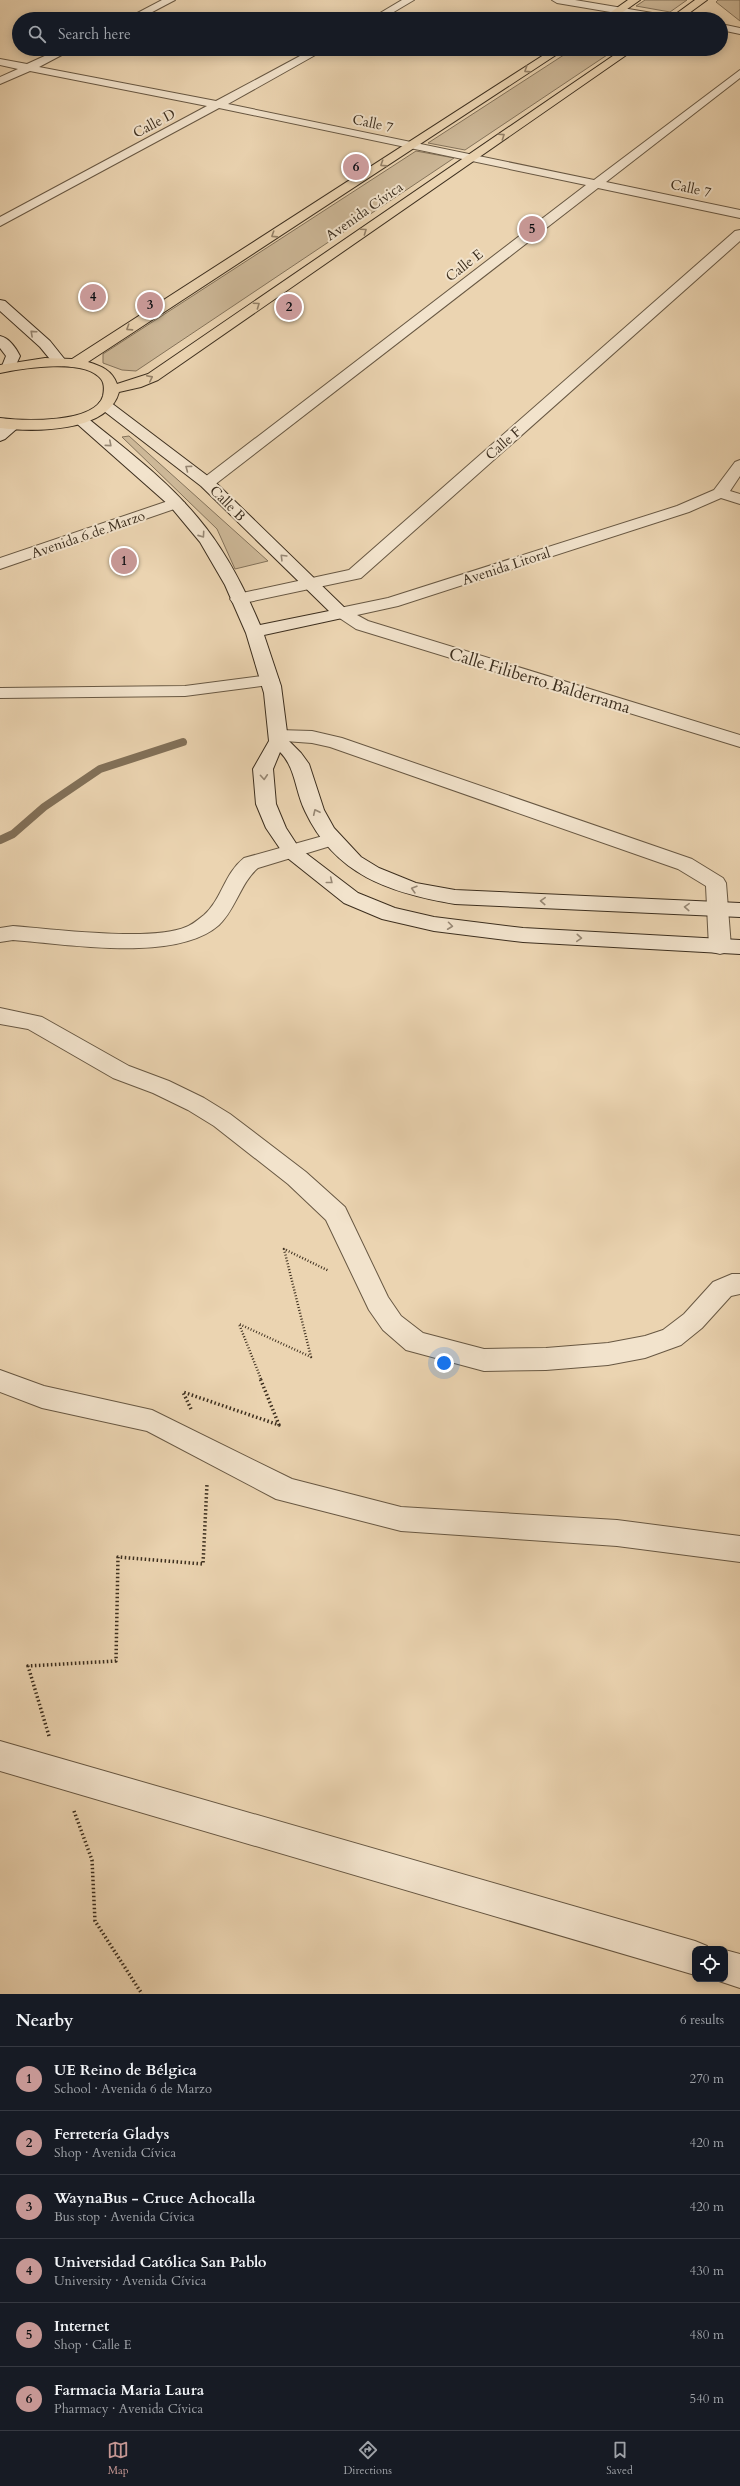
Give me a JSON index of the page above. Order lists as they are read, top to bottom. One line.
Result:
{"streets":{"main road":["Avenida Cívica"],"street":["Calle D","Calle 7","Calle E","Calle F","Calle B","Avenida 6 de Marzo","Avenida Litoral","Calle Filiberto Balderrama"]},"crossings":[["Calle D","Calle 7"],["Calle 7","Avenida Cívica"],["Calle 7","Calle E"],["Calle E","Calle B"],["Calle F","Calle B"],["Calle B","Avenida Litoral"],["Calle B","Calle Filiberto Balderrama"],["Avenida Litoral","Calle Filiberto Balderrama"]],"page":{"search":"Search here","pins":["6","5","4","3","2","1"],"heading":["Nearby","6 results"],"list":[{"mark":"1","name":"UE Reino de Bélgica","note":"School · Avenida 6 de Marzo","value":"270 m"},{"mark":"2","name":"Ferretería Gladys","note":"Shop · Avenida Cívica","value":"420 m"},{"mark":"3","name":"WaynaBus - Cruce Achocalla","note":"Bus stop · Avenida Cívica","value":"420 m"},{"mark":"4","name":"Universidad Católica San Pablo","note":"University · Avenida Cívica","value":"430 m"},{"mark":"5","name":"Internet","note":"Shop · Calle E","value":"480 m"},{"mark":"6","name":"Farmacia Maria Laura","note":"Pharmacy · Avenida Cívica","value":"540 m"}],"nav":["Map","Directions","Saved"]}}
